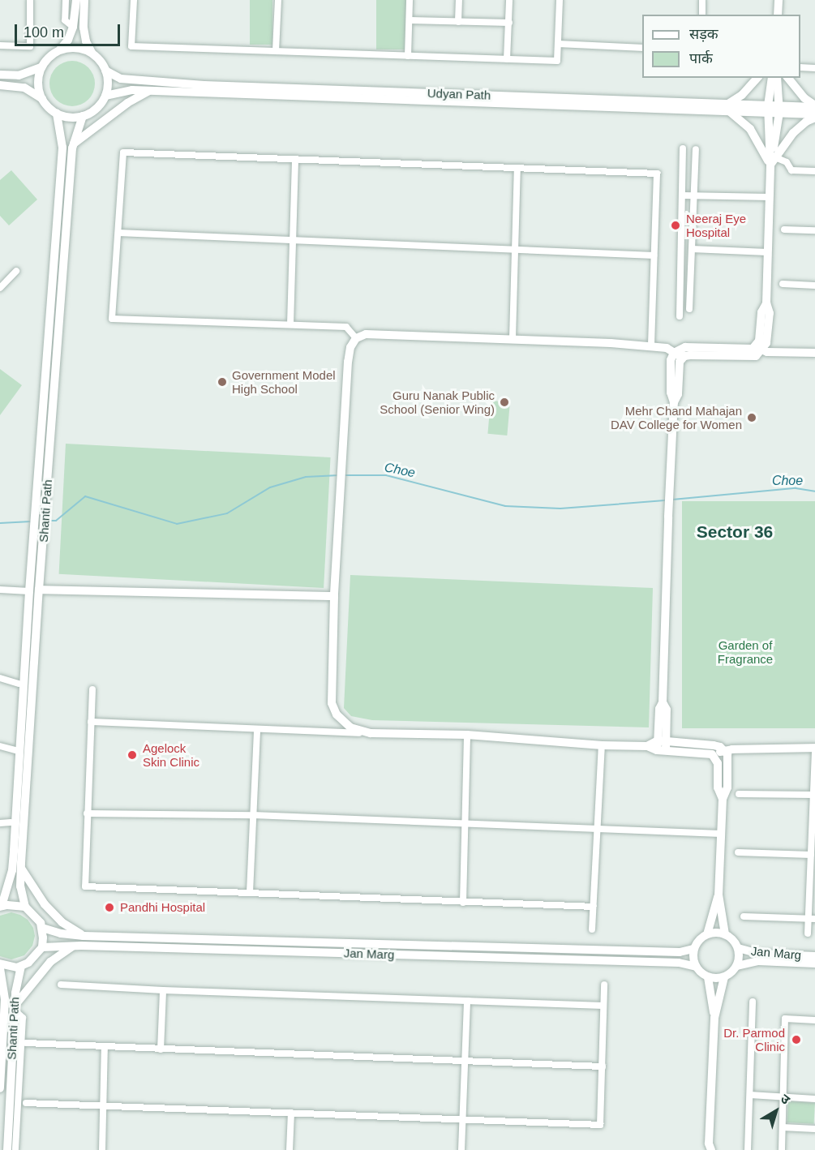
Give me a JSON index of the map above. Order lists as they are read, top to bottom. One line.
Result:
{"streets":{"main road":["Udyan Path","Shanti Path","Jan Marg"]},"crossings":[["Udyan Path","Shanti Path"]],"districts":["Sector 36"],"water":["Choe"],"parks":["Garden of Fragrance"],"places":["Neeraj Eye Hospital","Government Model High School","Guru Nanak Public School (Senior Wing)","Mehr Chand Mahajan DAV College for Women","Agelock Skin Clinic","Pandhi Hospital","Dr. Parmod Clinic"],"legend":["सड़क","पार्क"],"scale_bar":"100 m","north":"top right"}
